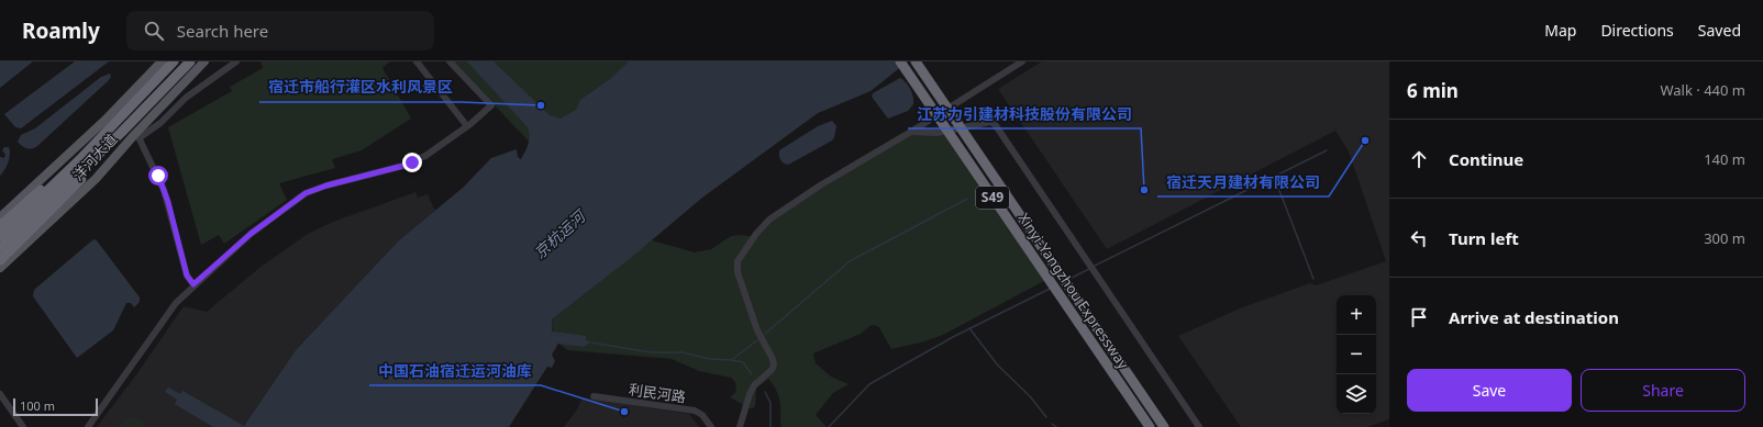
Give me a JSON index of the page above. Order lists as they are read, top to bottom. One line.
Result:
{"streets":{"highway":["洋河大道","S49","Xinyi-Yangzhou Expressway"],"street":["利民河路"]},"water":["京杭运河"],"places":["宿迁市船行灌区水利风景区","宿迁天月建材有限公司","江苏力引建材科技股份有限公司","中国石油宿迁运河油库"],"scale_bar":"100 m","page":{"header":"Roamly","search":"Search here","nav":["Map","Directions","Saved"],"heading":["6 min","Walk · 440 m"],"list":[["Continue","140 m"],["Turn left","300 m"],"Arrive at destination"],"map_buttons":["+","−"],"buttons":["Save","Share"],"scale":"100 m"}}
